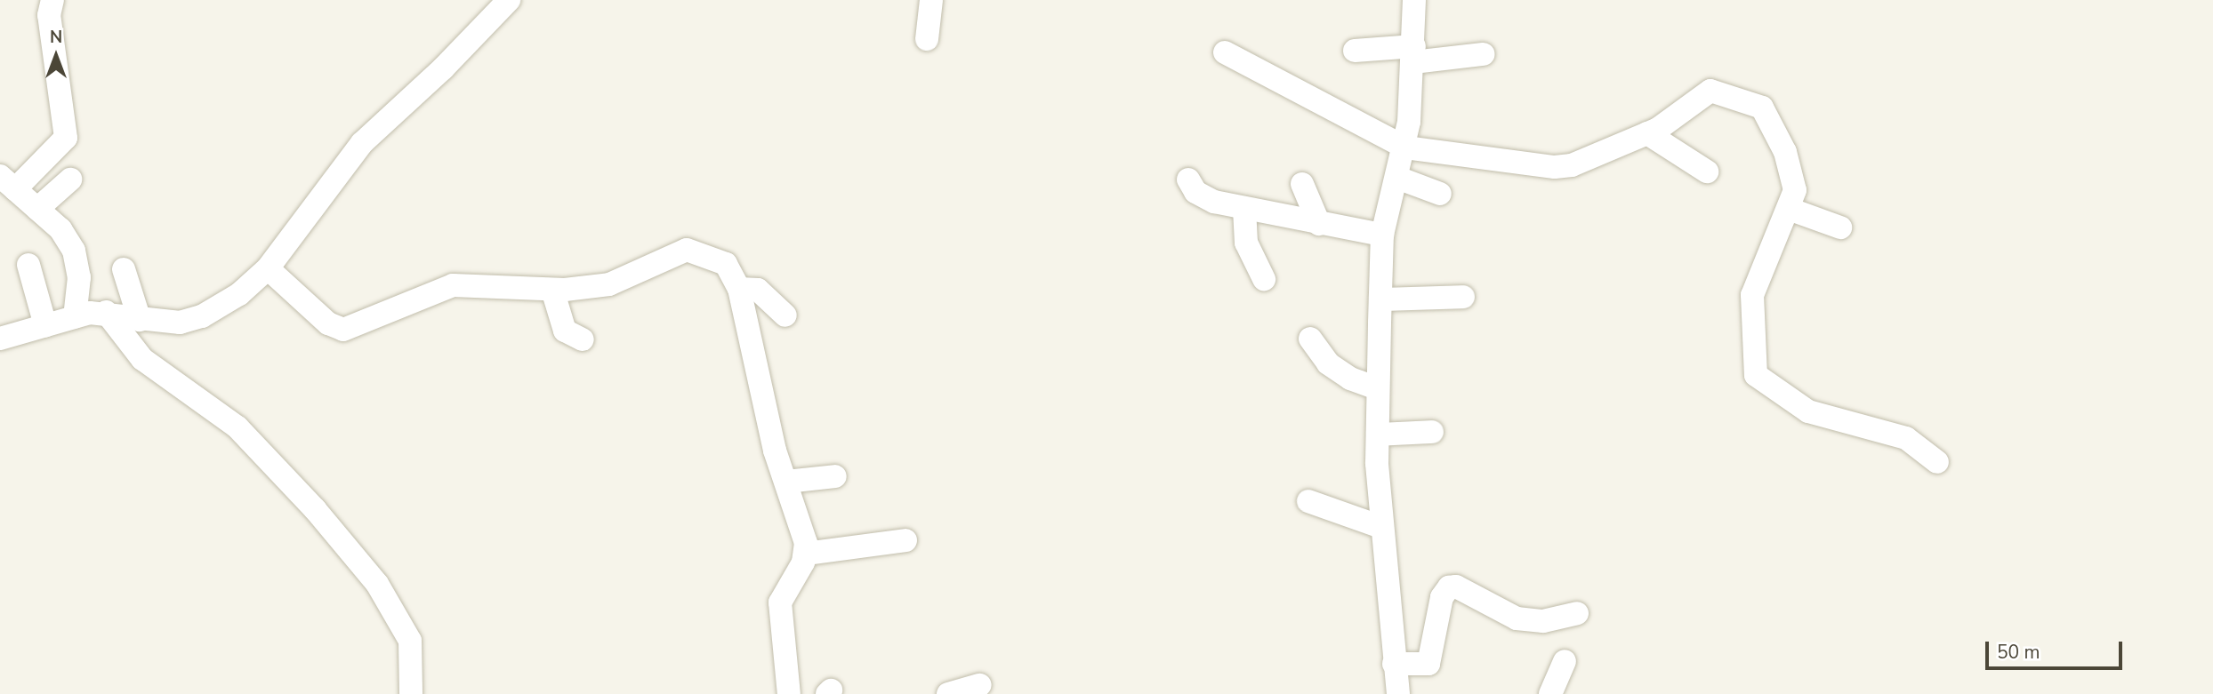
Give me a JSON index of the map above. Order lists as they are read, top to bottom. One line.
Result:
{"scale_bar":"50 m","north":"top"}
